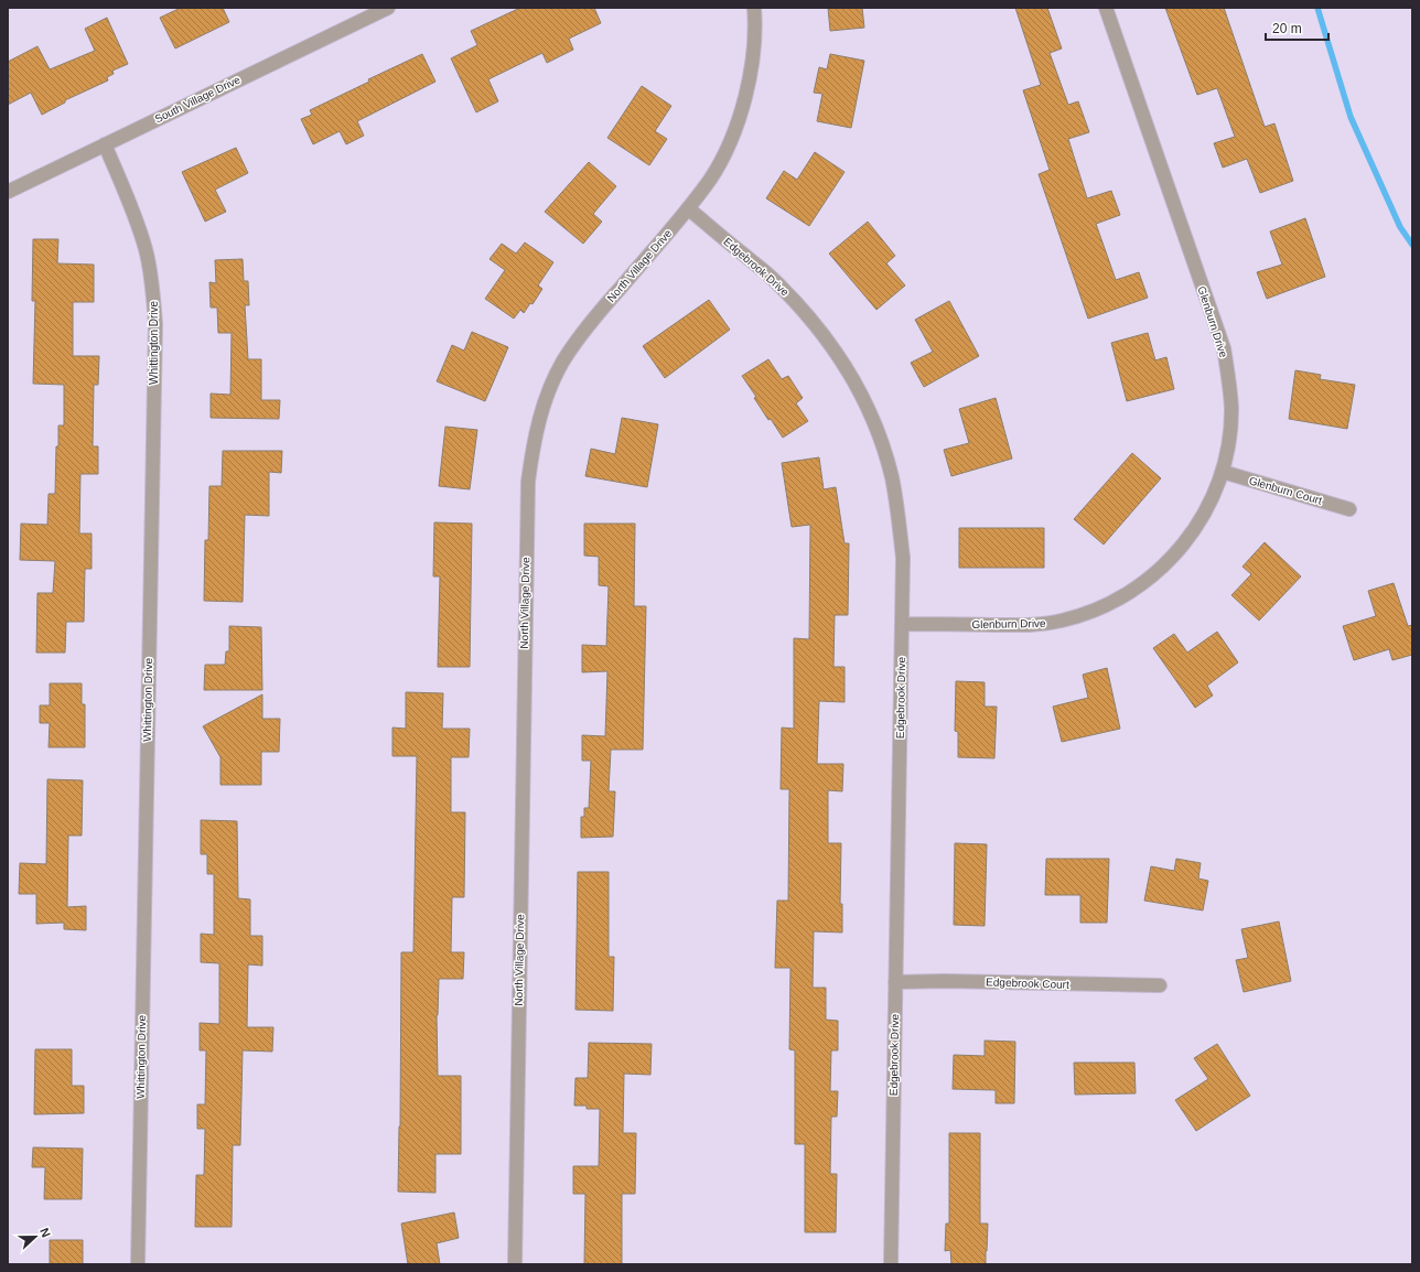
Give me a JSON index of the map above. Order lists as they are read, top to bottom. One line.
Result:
{"streets":{"street":["South Village Drive","North Village Drive","Edgebrook Drive","Glenburn Drive","Whittington Drive","Glenburn Court","Edgebrook Court"]},"crossings":[["South Village Drive","Whittington Drive"],["North Village Drive","Edgebrook Drive"],["Edgebrook Drive","Glenburn Drive"],["Edgebrook Drive","Edgebrook Court"],["Glenburn Drive","Glenburn Court"]],"scale_bar":"20 m","north":"right"}
